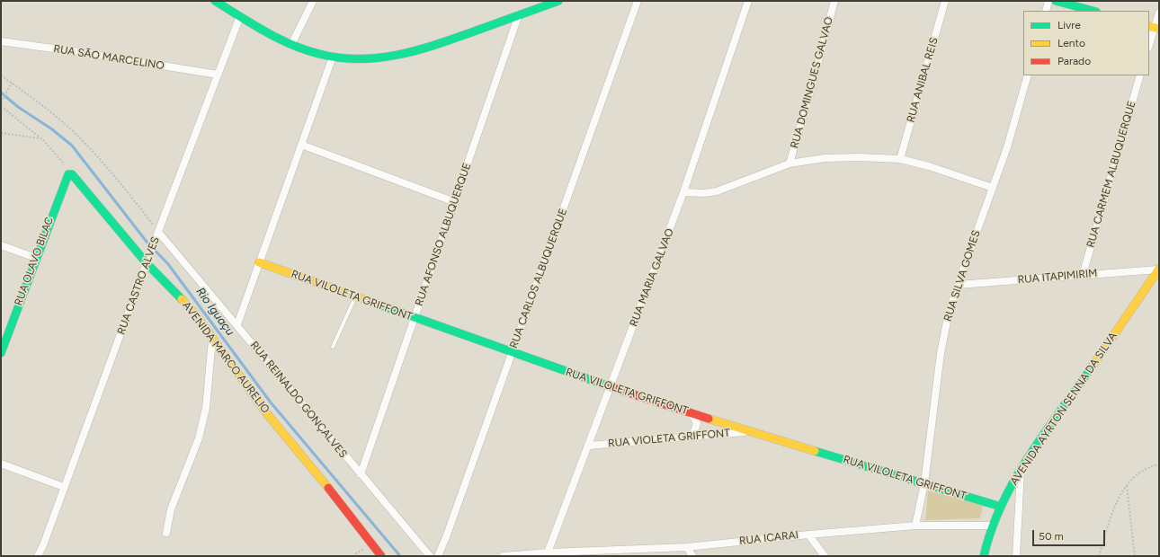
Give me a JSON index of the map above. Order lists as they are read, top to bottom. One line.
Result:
{"streets":{"street":["RUA SĀO MARCELINO","RUA ANIBAL REIS","RUA DOMINGUES GALVAO","RUA CARMEM ALBUQUERQUE","RUA AFONSO ALBUQUERQUE","RUA OLAVO BILAC","RUA SILVA GOMES","RUA ITAPIMIRIM","RUA MARIA GALVAO","RUA CARLOS ALBUQUERQUE","RUA CASTRO ALVES","RUA VILOLETA GRIFFONT","AVENIDA MARCO AURELIO","RUA REINALDO GONÇALVES","AVENIDA AYRTON SENNA DA SILVA","RUA VIOLETA GRIFFONT","RUA ICARAI"]},"crossings":[["RUA SĀO MARCELINO","RUA CASTRO ALVES"],["RUA CARMEM ALBUQUERQUE","RUA ITAPIMIRIM"],["RUA AFONSO ALBUQUERQUE","RUA VILOLETA GRIFFONT"],["RUA AFONSO ALBUQUERQUE","RUA REINALDO GONÇALVES"],["RUA OLAVO BILAC","AVENIDA MARCO AURELIO"],["RUA SILVA GOMES","RUA ITAPIMIRIM"],["RUA SILVA GOMES","RUA VILOLETA GRIFFONT"],["RUA SILVA GOMES","RUA ICARAI"],["RUA ITAPIMIRIM","AVENIDA AYRTON SENNA DA SILVA"],["RUA MARIA GALVAO","RUA VILOLETA GRIFFONT"],["RUA MARIA GALVAO","RUA VIOLETA GRIFFONT"],["RUA MARIA GALVAO","RUA ICARAI"],["RUA CARLOS ALBUQUERQUE","RUA VILOLETA GRIFFONT"],["RUA CASTRO ALVES","AVENIDA MARCO AURELIO"],["RUA CASTRO ALVES","RUA REINALDO GONÇALVES"],["RUA VILOLETA GRIFFONT","AVENIDA AYRTON SENNA DA SILVA"],["RUA VILOLETA GRIFFONT","RUA VIOLETA GRIFFONT"],["AVENIDA AYRTON SENNA DA SILVA","RUA ICARAI"]],"water":["Rio Iguaçu"],"legend":["Livre","Lento","Parado"],"scale_bar":"50 m"}
